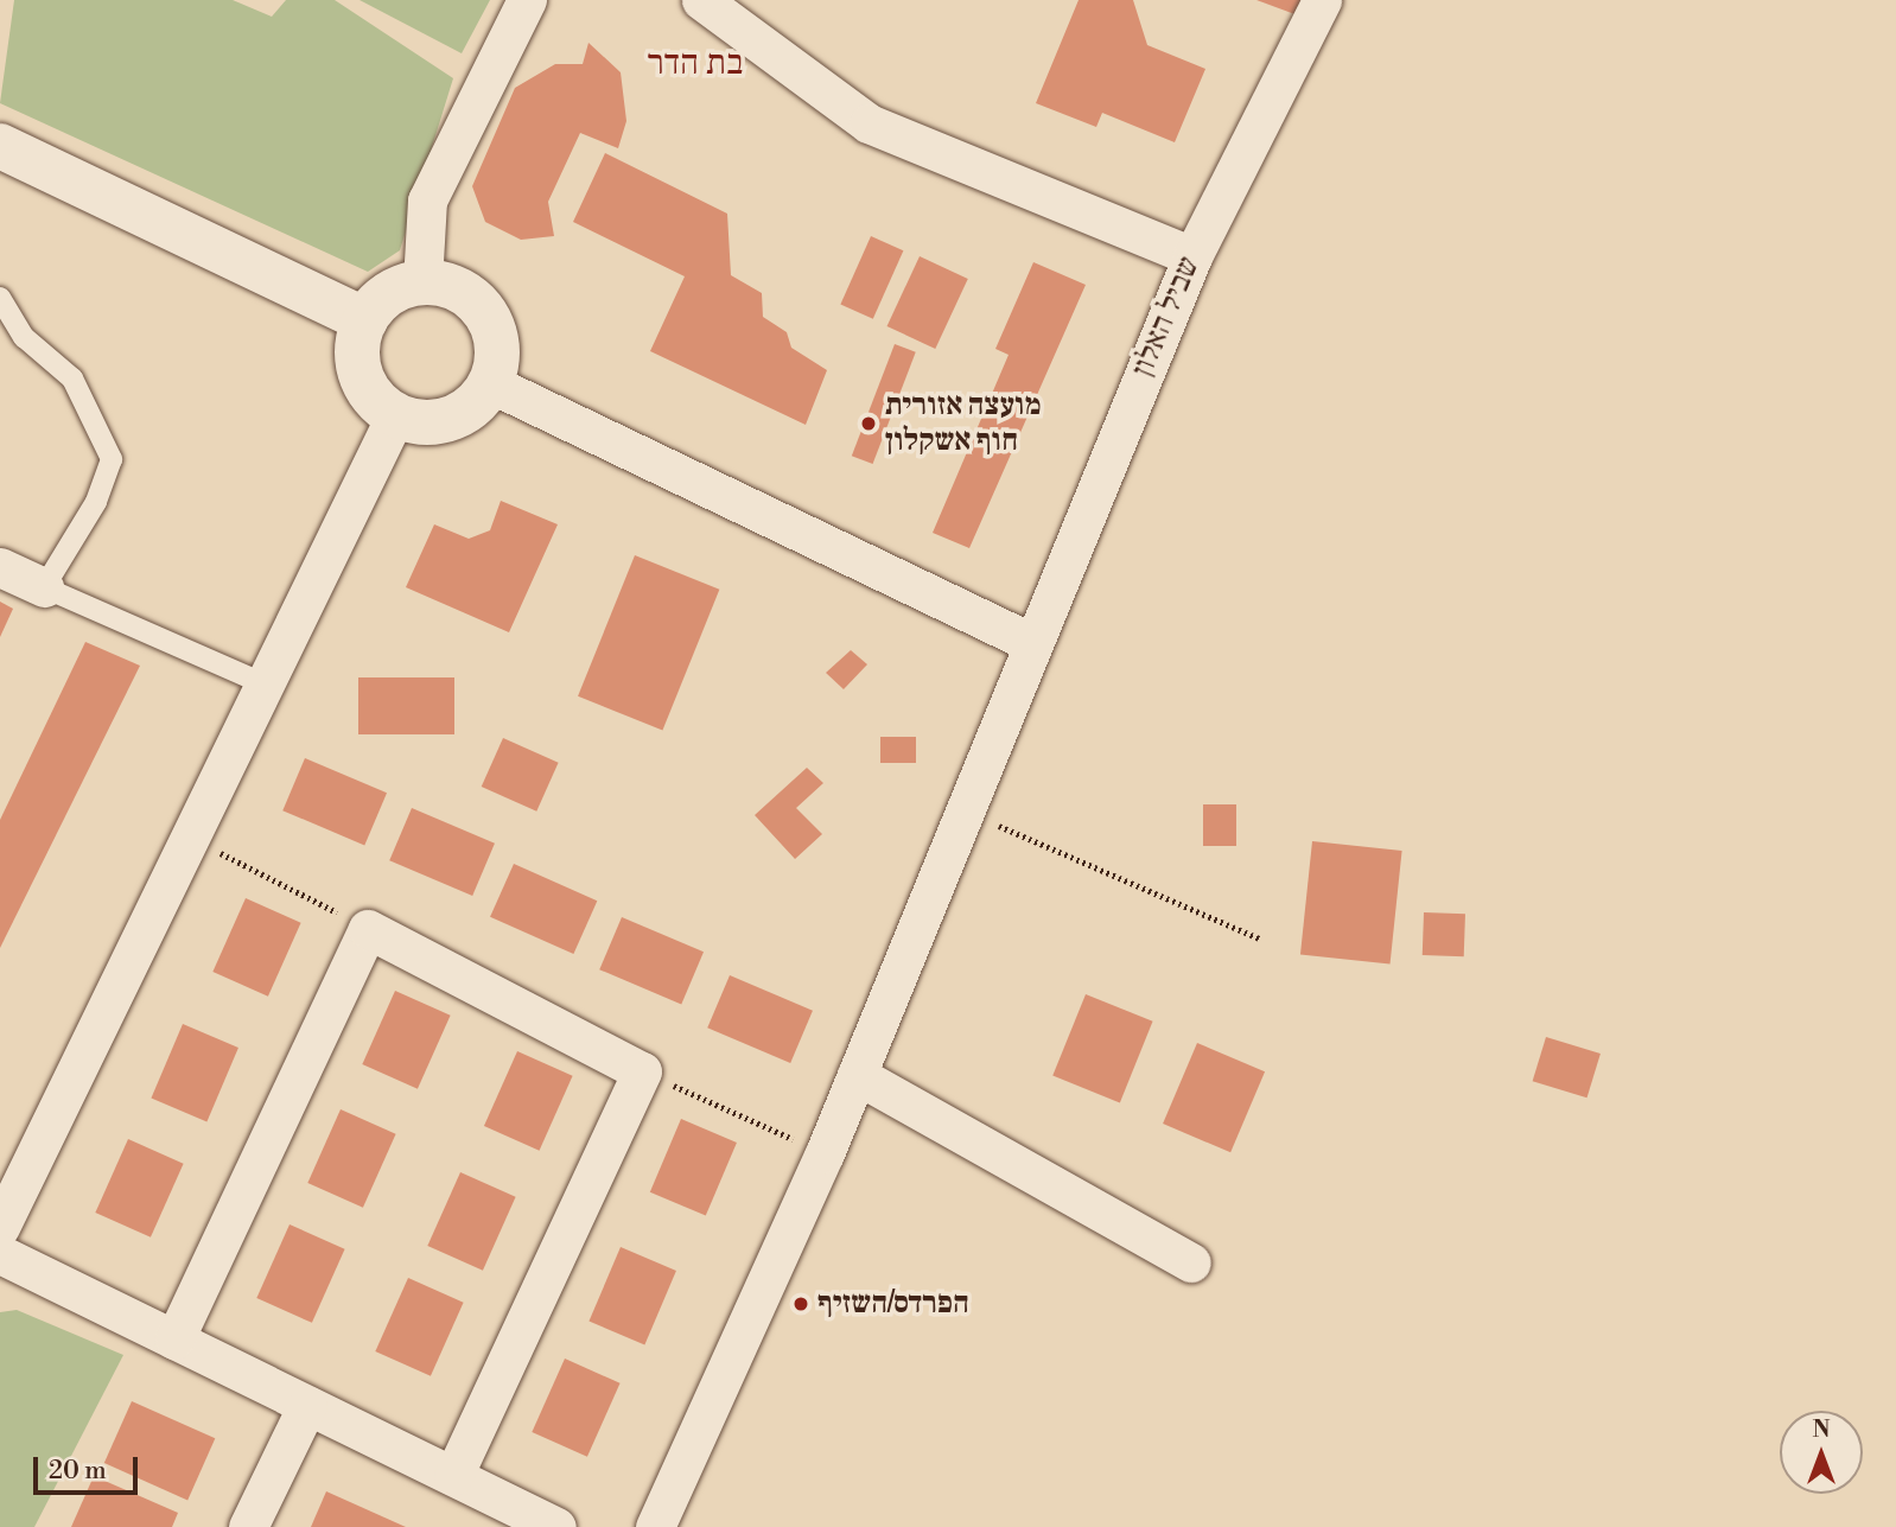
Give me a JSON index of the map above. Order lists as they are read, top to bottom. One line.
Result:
{"streets":{"street":["שביל האלון"]},"districts":["בת הדר"],"places":["מועצה אזורית חוף אשקלון","הפרדס/השזיף"],"scale_bar":"20 m","north":"top"}
